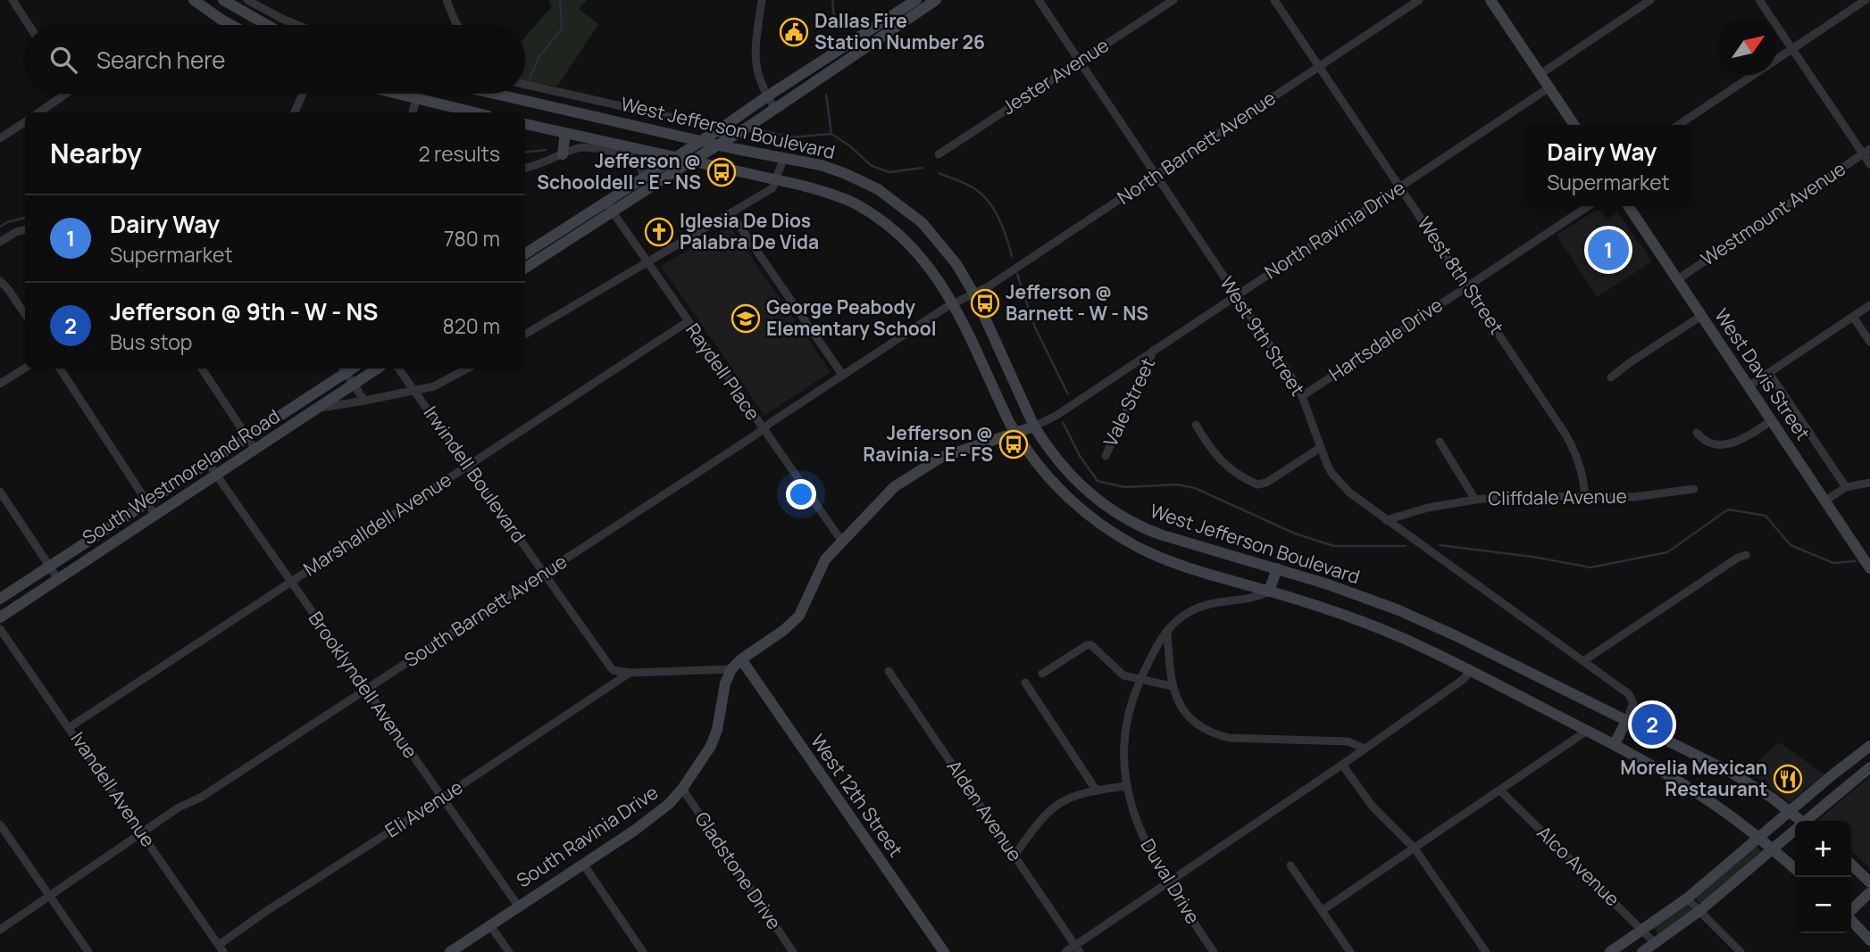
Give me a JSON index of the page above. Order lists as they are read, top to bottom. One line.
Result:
{"streets":{"main road":["West Jefferson Boulevard","West Davis Street","South Westmoreland Road","West 12th Street","South Ravinia Drive"],"street":["Jester Avenue","North Barnett Avenue","Westmount Avenue","North Ravinia Drive","West 8th Street","West 9th Street","Hartsdale Drive","Raydell Place","Vale Street","Irwindell Boulevard","Cliffdale Avenue","Marshalldell Avenue","South Barnett Avenue","Brooklyndell Avenue","Ivandell Avenue","Eli Avenue","Alden Avenue","Alco Avenue","Gladstone Drive","Duval Drive"]},"crossings":[["Jester Avenue","West 9th Street"],["West Jefferson Boulevard","North Barnett Avenue"],["West Jefferson Boulevard","West 9th Street"],["West Jefferson Boulevard","South Barnett Avenue"],["West Jefferson Boulevard","South Ravinia Drive"],["West Jefferson Boulevard","Duval Drive"],["North Barnett Avenue","West 8th Street"],["North Barnett Avenue","West 9th Street"],["North Barnett Avenue","South Barnett Avenue"],["Westmount Avenue","West Davis Street"],["North Ravinia Drive","West 8th Street"],["North Ravinia Drive","West 9th Street"],["North Ravinia Drive","Vale Street"],["North Ravinia Drive","South Ravinia Drive"],["West 8th Street","Hartsdale Drive"],["West 8th Street","Cliffdale Avenue"],["West 9th Street","Hartsdale Drive"],["West 9th Street","Cliffdale Avenue"],["Raydell Place","Marshalldell Avenue"],["Raydell Place","South Barnett Avenue"],["Raydell Place","South Ravinia Drive"],["Irwindell Boulevard","Marshalldell Avenue"],["Irwindell Boulevard","South Barnett Avenue"],["Irwindell Boulevard","Eli Avenue"],["Irwindell Boulevard","South Ravinia Drive"],["South Westmoreland Road","Brooklyndell Avenue"],["Marshalldell Avenue","Brooklyndell Avenue"],["Marshalldell Avenue","Ivandell Avenue"],["South Barnett Avenue","Brooklyndell Avenue"],["South Barnett Avenue","Ivandell Avenue"],["Brooklyndell Avenue","Eli Avenue"],["Brooklyndell Avenue","South Ravinia Drive"],["Ivandell Avenue","Eli Avenue"],["West 12th Street","South Ravinia Drive"],["South Ravinia Drive","Gladstone Drive"]],"places":{"public building":["Dallas Fire Station Number 26"],"bus stop":["Jefferson @ Schooldell - E - NS","Jefferson @ Barnett - W - NS","Jefferson @ Ravinia - E - FS"],"church":["Iglesia De Dios Palabra De Vida"],"school or university":["George Peabody Elementary School"],"restaurant":["Morelia Mexican Restaurant"]},"north":"top right","page":{"search":"Search here","heading":["Nearby","2 results"],"popup":["Dairy Way","Supermarket"],"list":[{"mark":"1","name":"Dairy Way","note":"Supermarket","value":"780 m"},{"mark":"2","name":"Jefferson @ 9th - W - NS","note":"Bus stop","value":"820 m"}],"pins":["1","2"],"map_buttons":["+","−"]}}
